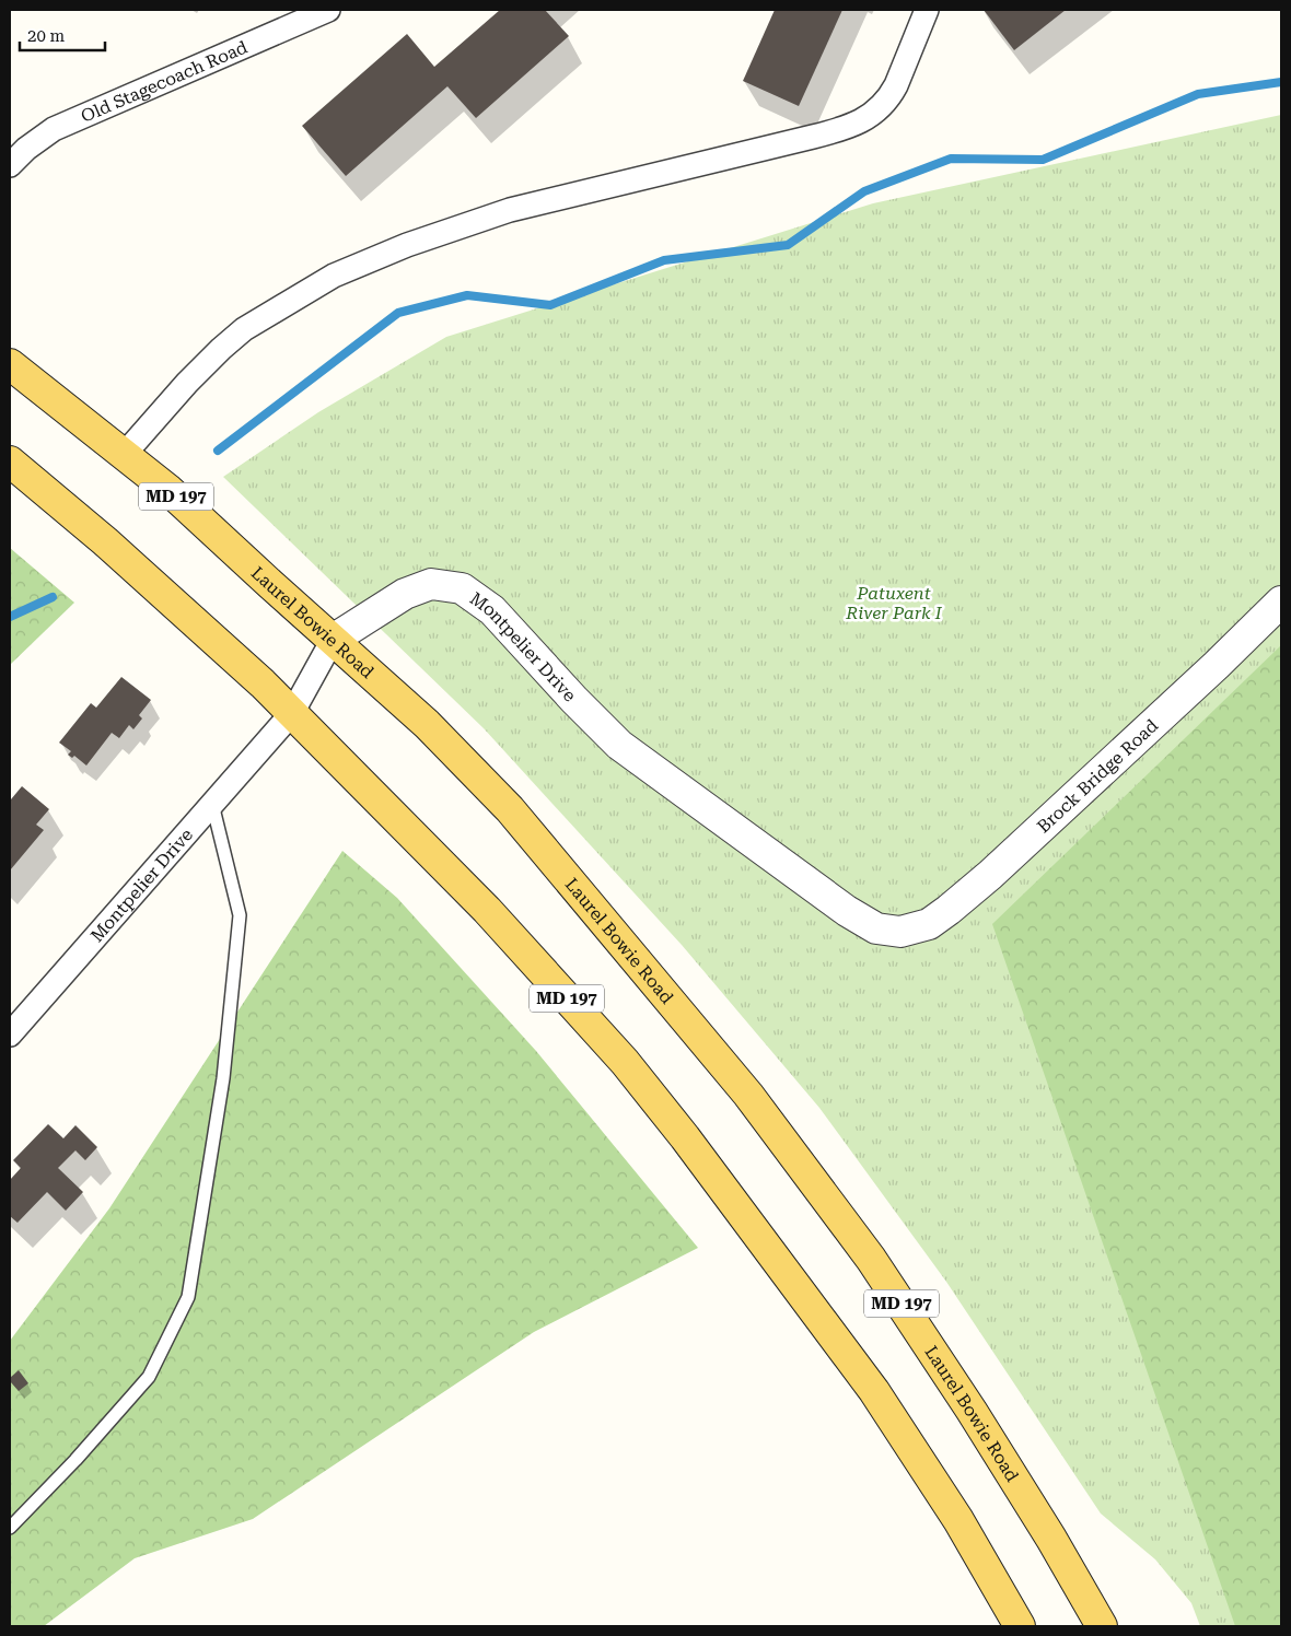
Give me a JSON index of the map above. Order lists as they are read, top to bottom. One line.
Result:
{"streets":{"main road":["MD 197","Laurel Bowie Road"],"street":["Old Stagecoach Road","Montpelier Drive","Brock Bridge Road"]},"crossings":[["MD 197","Montpelier Drive"],["Laurel Bowie Road","Montpelier Drive"],["Montpelier Drive","Brock Bridge Road"]],"parks":["Patuxent River Park I"],"scale_bar":"20 m"}
